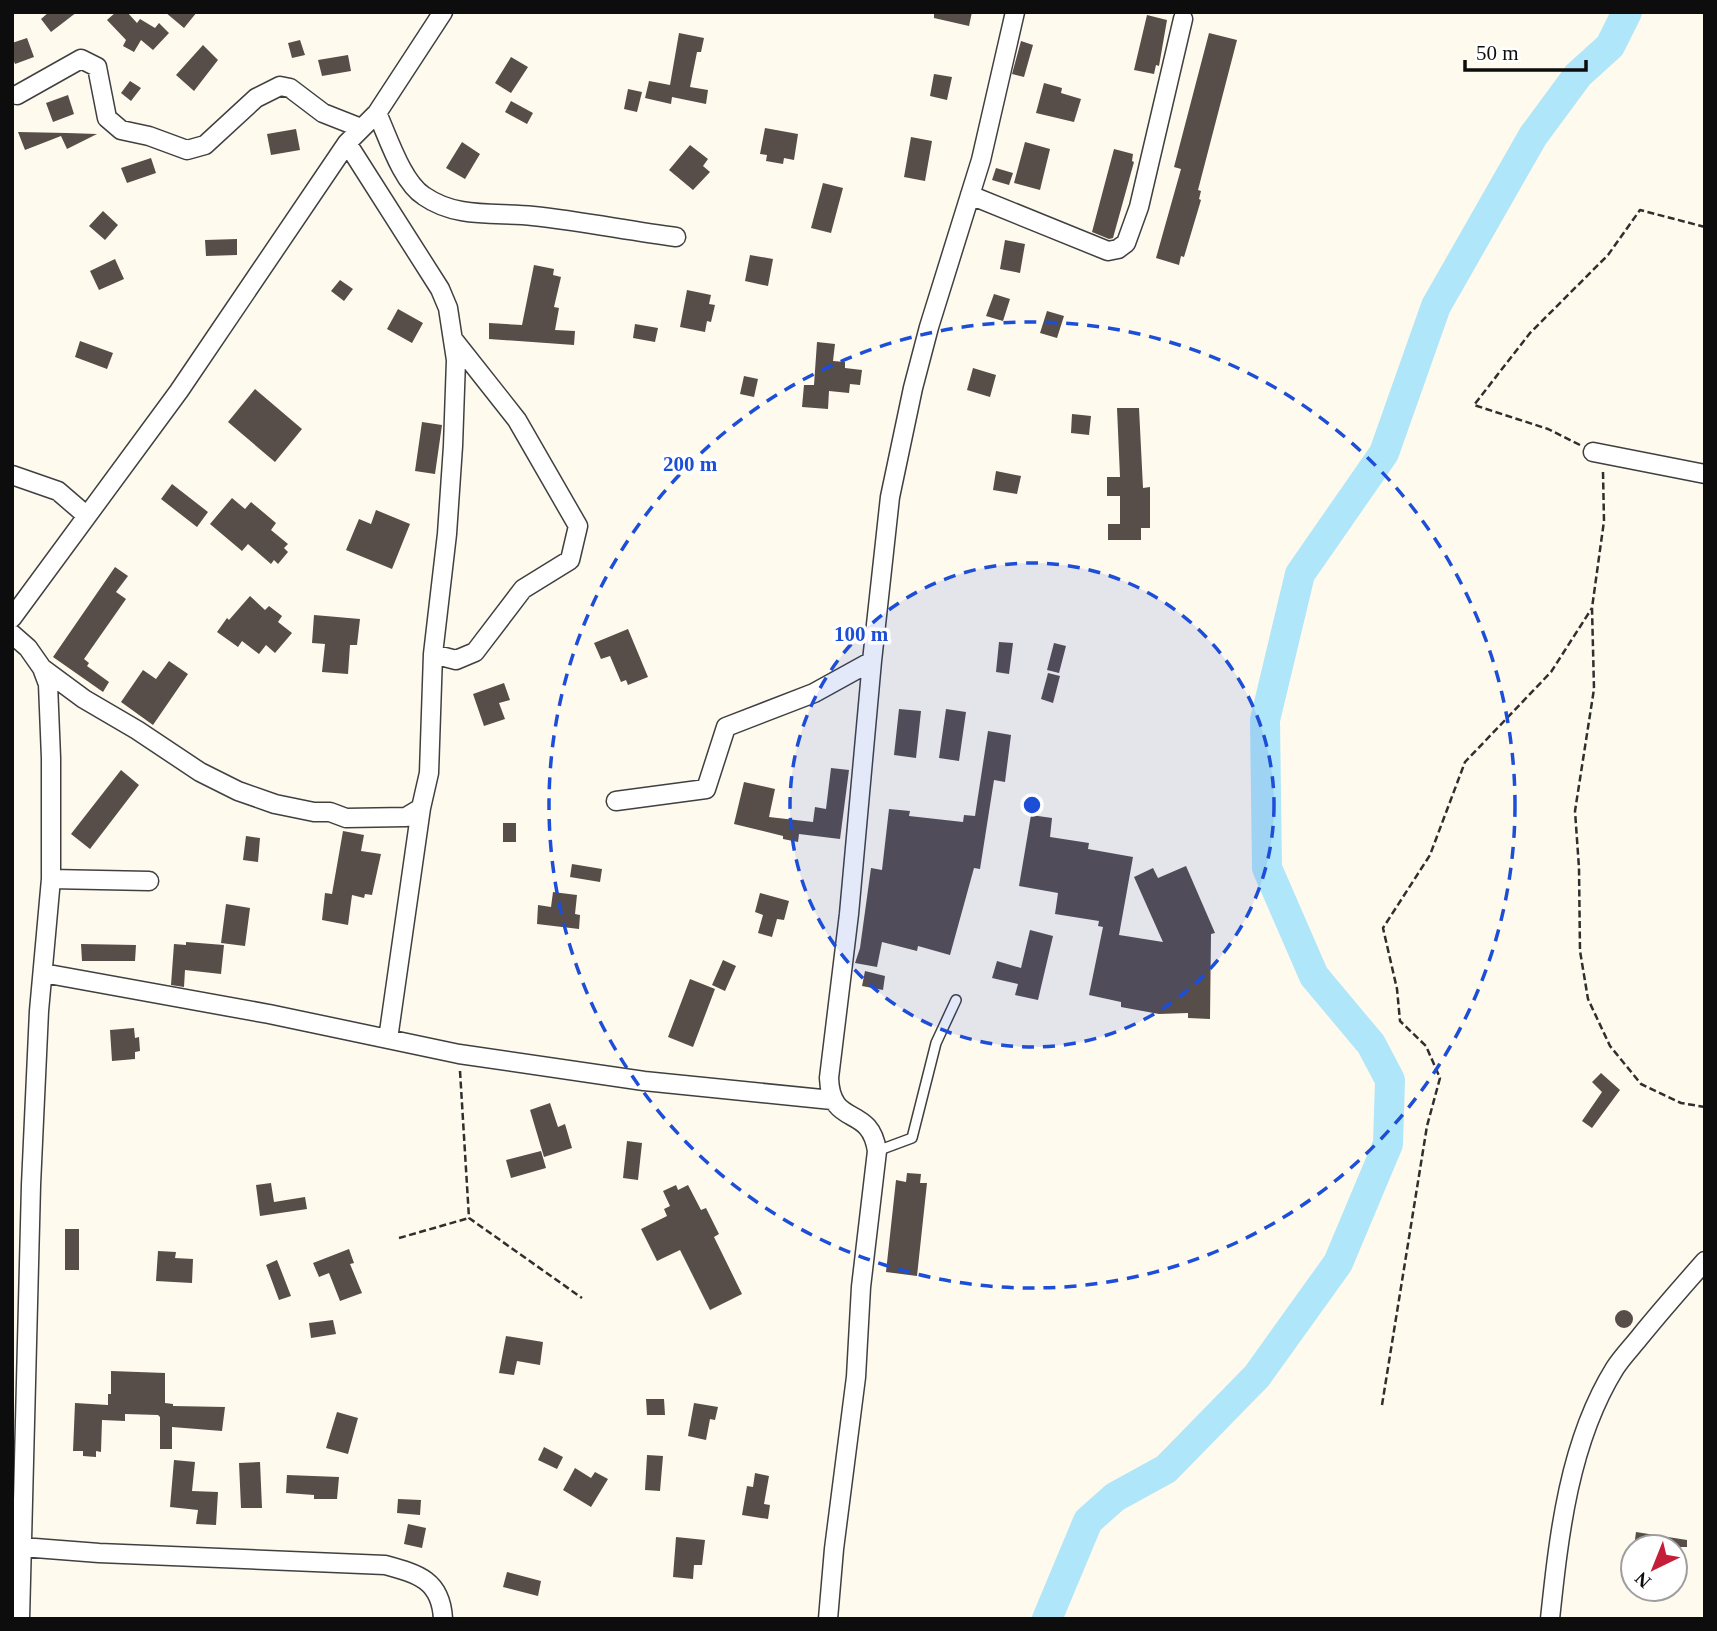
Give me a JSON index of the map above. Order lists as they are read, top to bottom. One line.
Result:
{"scale_bar":"50 m","north":"bottom left","rings":["200 m","100 m"]}
